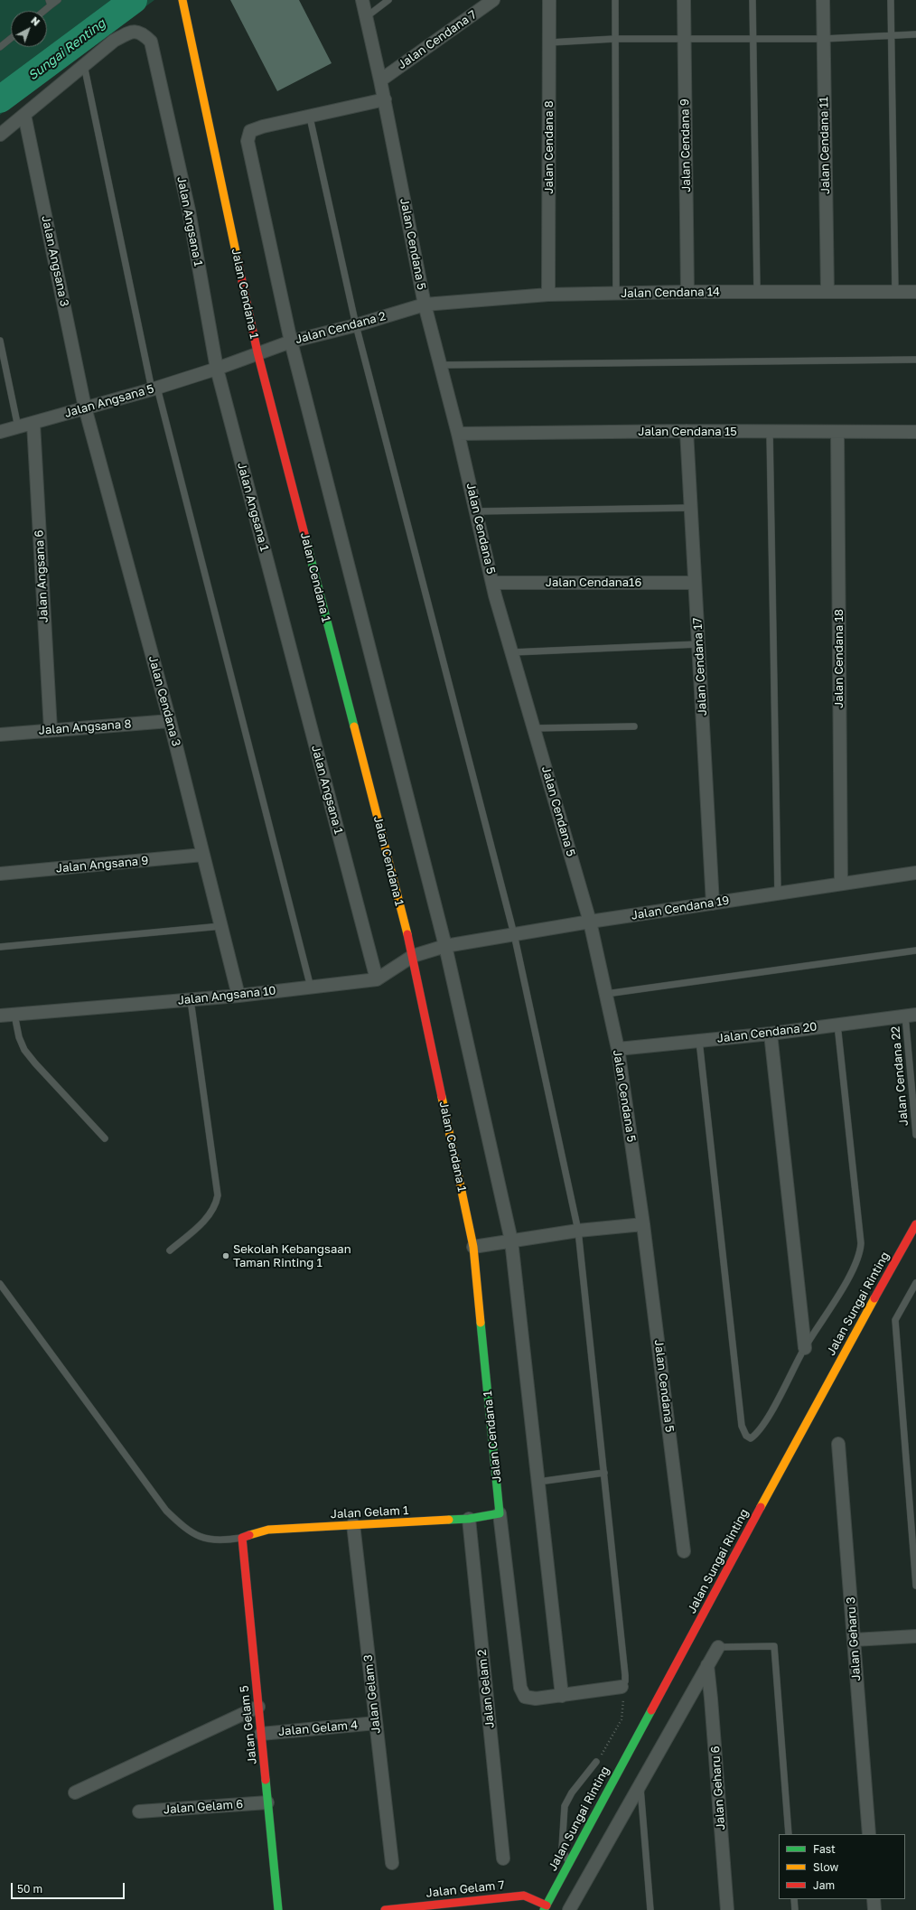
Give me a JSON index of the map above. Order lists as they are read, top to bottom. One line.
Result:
{"streets":{"street":["Jalan Cendana 7","Jalan Cendana 9","Jalan Cendana 11","Jalan Cendana 8","Jalan Angsana 1","Jalan Cendana 5","Jalan Angsana 3","Jalan Cendana 14","Jalan Cendana 1","Jalan Cendana 2","Jalan Angsana 5","Jalan Cendana 15","Jalan Angsana 6","Jalan Cendana16","Jalan Cendana 18","Jalan Cendana 17","Jalan Cendana 3","Jalan Angsana 8","Jalan Angsana 9","Jalan Cendana 19","Jalan Angsana 10","Jalan Cendana 20","Jalan Sungai Rinting","Jalan Gelam 1","Jalan Geharu 3","Jalan Gelam 2","Jalan Gelam 3","Jalan Gelam 5","Jalan Gelam 4","Jalan Geharu 6","Jalan Gelam 6","Jalan Gelam 7"],"lane":["Jalan Cendana 22"]},"crossings":[["Jalan Cendana 7","Jalan Cendana 5"],["Jalan Cendana 9","Jalan Cendana 14"],["Jalan Cendana 11","Jalan Cendana 14"],["Jalan Cendana 8","Jalan Cendana 14"],["Jalan Angsana 1","Jalan Cendana 2"],["Jalan Angsana 1","Jalan Angsana 5"],["Jalan Angsana 1","Jalan Angsana 10"],["Jalan Cendana 5","Jalan Cendana 14"],["Jalan Cendana 5","Jalan Cendana 2"],["Jalan Cendana 5","Jalan Cendana 15"],["Jalan Cendana 5","Jalan Cendana16"],["Jalan Cendana 5","Jalan Cendana 19"],["Jalan Cendana 5","Jalan Cendana 20"],["Jalan Angsana 3","Jalan Angsana 5"],["Jalan Angsana 3","Jalan Cendana 3"],["Jalan Cendana 14","Jalan Cendana 2"],["Jalan Cendana 1","Jalan Cendana 2"],["Jalan Cendana 1","Jalan Angsana 10"],["Jalan Cendana 1","Jalan Gelam 1"],["Jalan Cendana 2","Jalan Angsana 5"],["Jalan Angsana 5","Jalan Angsana 6"],["Jalan Angsana 5","Jalan Cendana 3"],["Jalan Cendana 15","Jalan Cendana 18"],["Jalan Cendana 15","Jalan Cendana 17"],["Jalan Angsana 6","Jalan Angsana 8"],["Jalan Cendana16","Jalan Cendana 17"],["Jalan Cendana 18","Jalan Cendana 19"],["Jalan Cendana 17","Jalan Cendana 19"],["Jalan Cendana 3","Jalan Angsana 8"],["Jalan Cendana 3","Jalan Angsana 9"],["Jalan Cendana 3","Jalan Angsana 10"],["Jalan Cendana 19","Jalan Angsana 10"],["Jalan Cendana 20","Jalan Cendana 22"],["Jalan Sungai Rinting","Jalan Gelam 7"],["Jalan Gelam 1","Jalan Gelam 2"],["Jalan Gelam 1","Jalan Gelam 3"],["Jalan Gelam 1","Jalan Gelam 5"],["Jalan Gelam 3","Jalan Gelam 4"],["Jalan Gelam 5","Jalan Gelam 4"],["Jalan Gelam 5","Jalan Gelam 6"]],"water":["Sungai Renting"],"places":["Sekolah Kebangsaan Taman Rinting 1"],"legend":["Fast","Slow","Jam"],"scale_bar":"50 m","north":"top right"}
